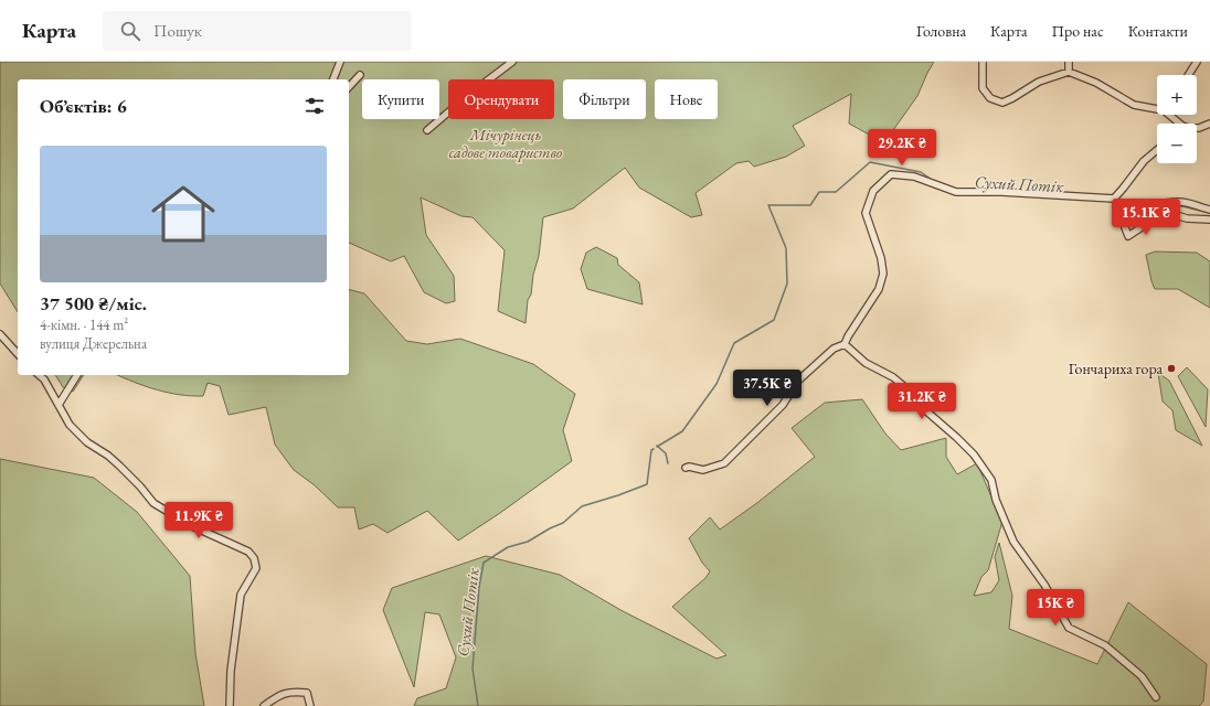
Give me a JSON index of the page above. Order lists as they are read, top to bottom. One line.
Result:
{"water":["Сухий Потік"],"parks":["Мічурінець садове товариство"],"places":["Гончариха гора"],"page":{"header":"Карта","search":"Пошук","nav":["Головна","Карта","Про нас","Контакти"],"map_buttons":["+","−"],"chip":["Купити","Орендувати","Фільтри","Нове"],"heading":"Об’єктів: 6","price":["29.2K ₴","15.1K ₴","37.5K ₴","31.2K ₴","11.9K ₴","15K ₴"],"list":[{"name":"37 500 ₴/міс.","note":"4-кімн. · 144 m² · вулиця Джерельна"}]}}
